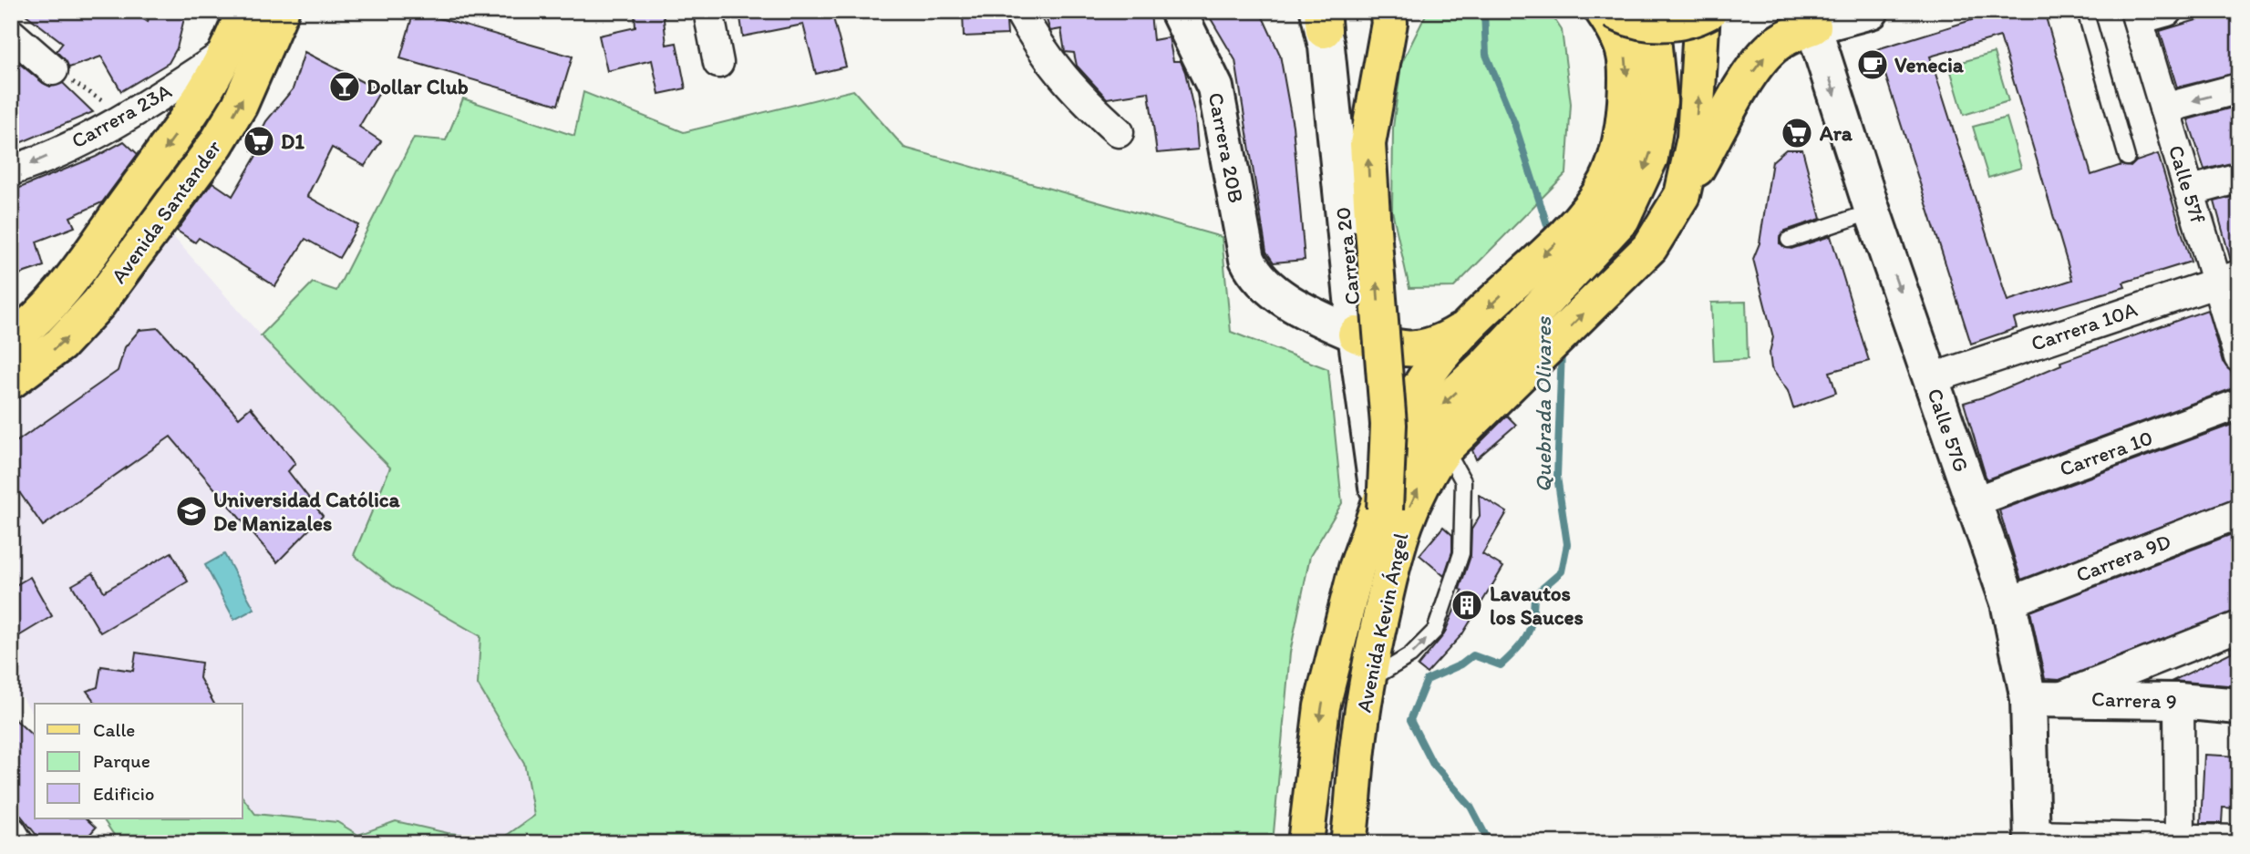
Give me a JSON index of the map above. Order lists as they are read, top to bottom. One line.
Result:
{"streets":{"main road":["Avenida Santander","Avenida Kevin Ángel"],"street":["Carrera 23A","Carrera 20B","Calle 57f","Carrera 20","Carrera 10A","Calle 57G","Carrera 10","Carrera 9D","Carrera 9"]},"crossings":[["Carrera 23A","Avenida Santander"],["Carrera 20B","Carrera 20"],["Calle 57f","Carrera 10A"],["Carrera 20","Avenida Kevin Ángel"],["Carrera 10A","Calle 57G"],["Calle 57G","Carrera 10"],["Calle 57G","Carrera 9D"],["Calle 57G","Carrera 9"]],"one_way":["Carrera 23A","Calle 57G"],"water":["Quebrada Olivares"],"places":{"cafe":["Venecia"],"bar":["Dollar Club"],"supermarket":["Ara","D1"],"school or university":["Universidad Católica De Manizales"],"building":["Lavautos los Sauces"]},"legend":["Calle","Parque","Edificio"]}
